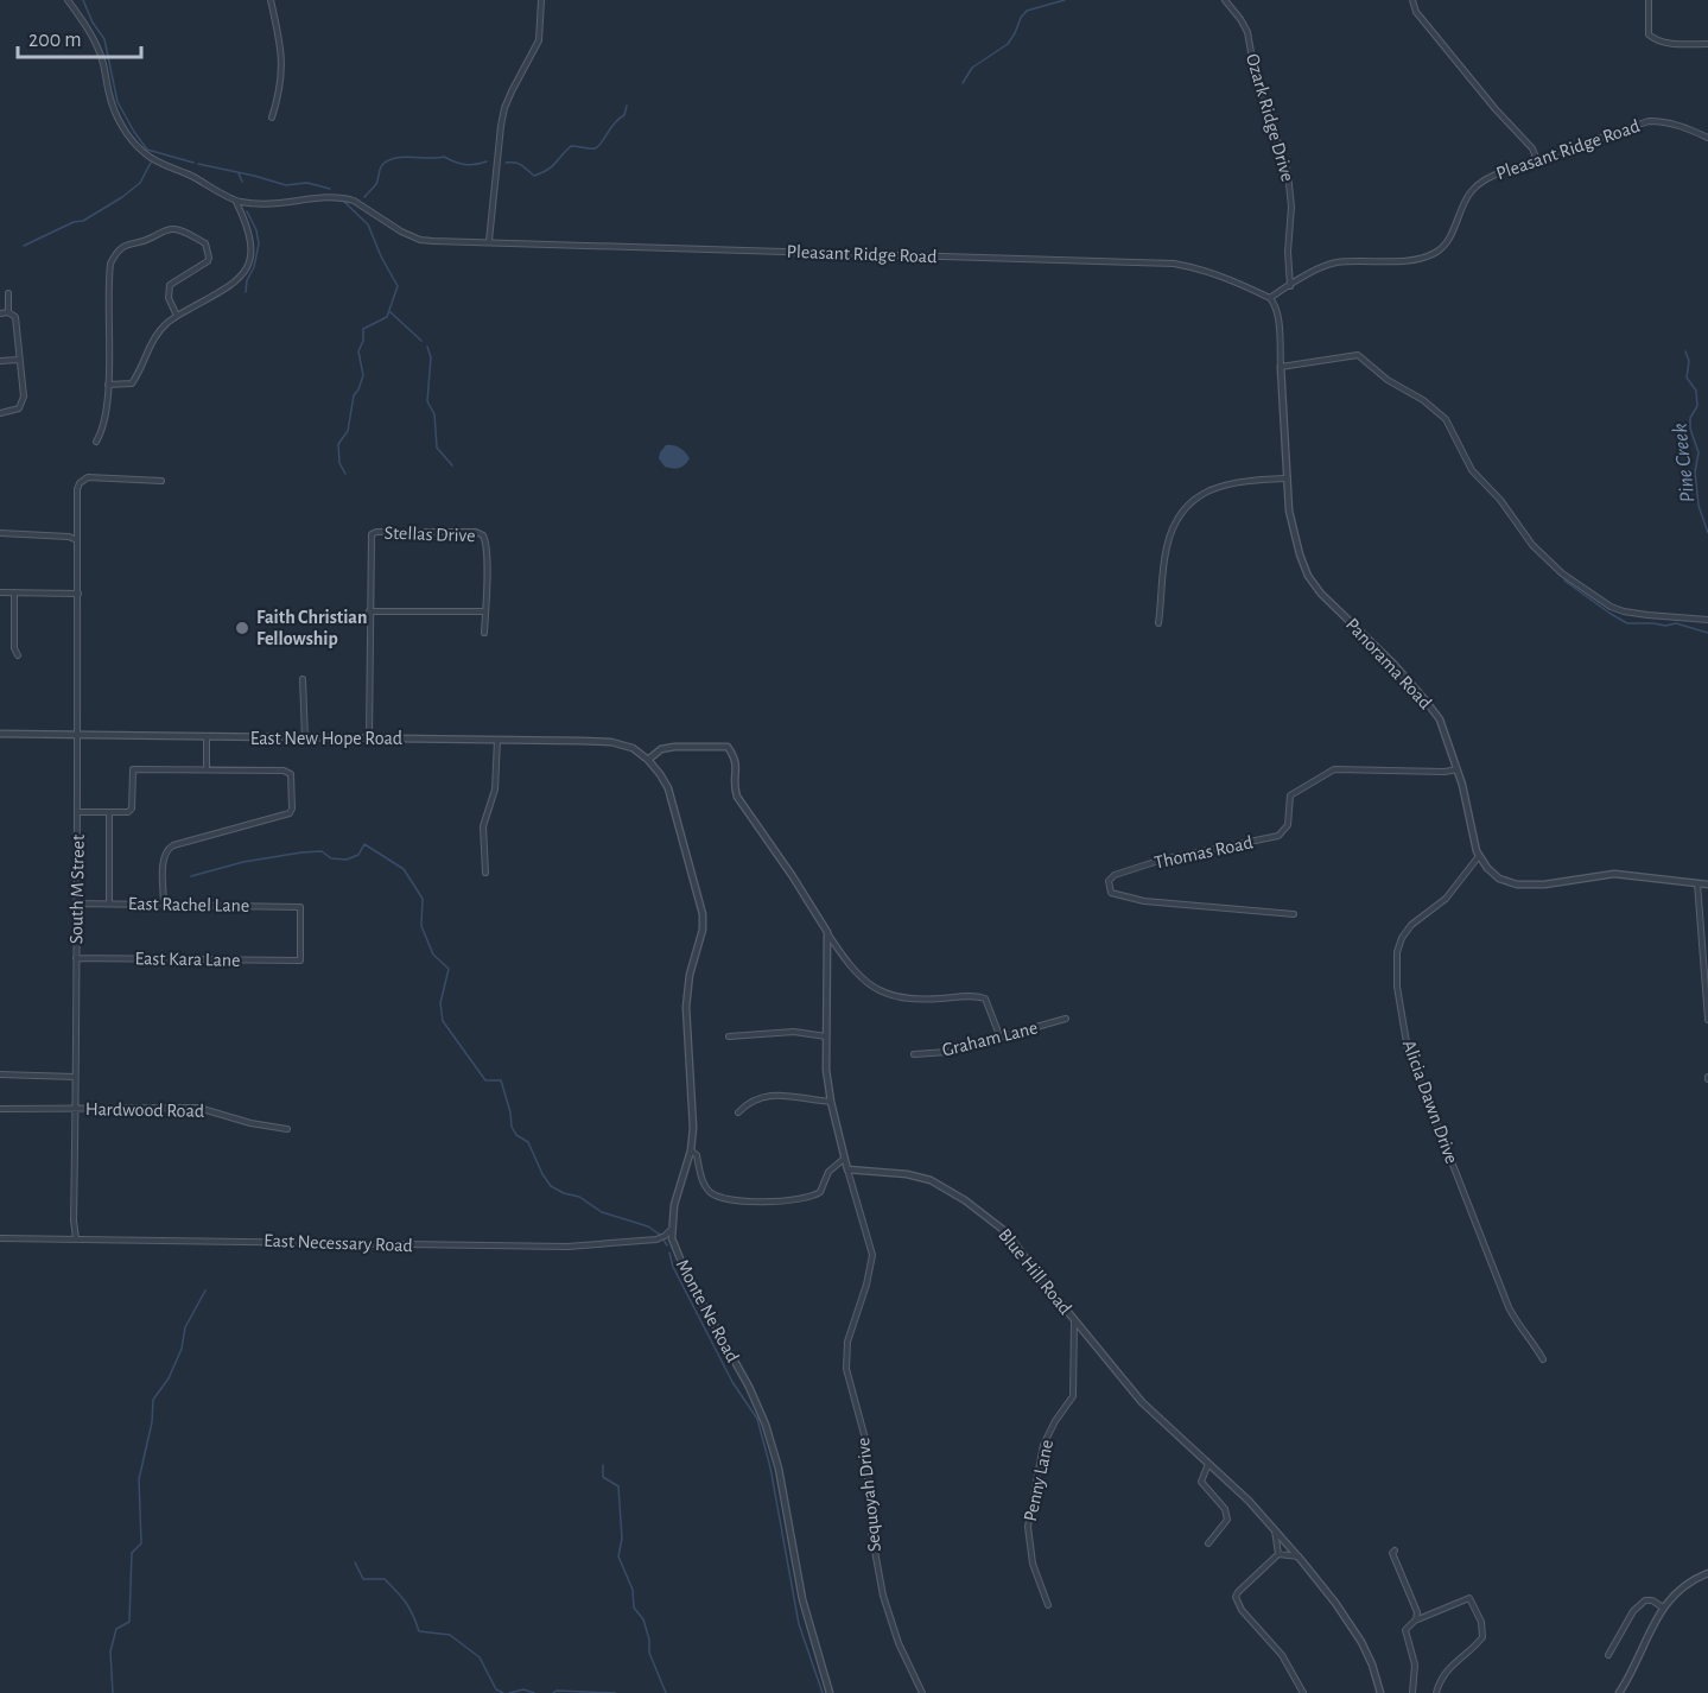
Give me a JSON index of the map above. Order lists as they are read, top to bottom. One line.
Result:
{"streets":{"street":["Ozark Ridge Drive","Pleasant Ridge Road","Stellas Drive","Panorama Road","East New Hope Road","Thomas Road","South M Street","East Rachel Lane","East Kara Lane","Graham Lane","Alicia Dawn Drive","Hardwood Road","East Necessary Road","Blue Hill Road","Monte Ne Road","Penny Lane","Sequoyah Drive"]},"crossings":[["Ozark Ridge Drive","Pleasant Ridge Road"],["Panorama Road","Thomas Road"],["Panorama Road","Alicia Dawn Drive"],["East New Hope Road","South M Street"],["East New Hope Road","Monte Ne Road"],["South M Street","East Rachel Lane"],["South M Street","East Kara Lane"],["South M Street","Hardwood Road"],["South M Street","East Necessary Road"],["East Rachel Lane","East Kara Lane"],["East Necessary Road","Monte Ne Road"],["Blue Hill Road","Penny Lane"],["Blue Hill Road","Sequoyah Drive"]],"water":["Pine Creek"],"places":["Faith Christian Fellowship"],"scale_bar":"200 m"}
